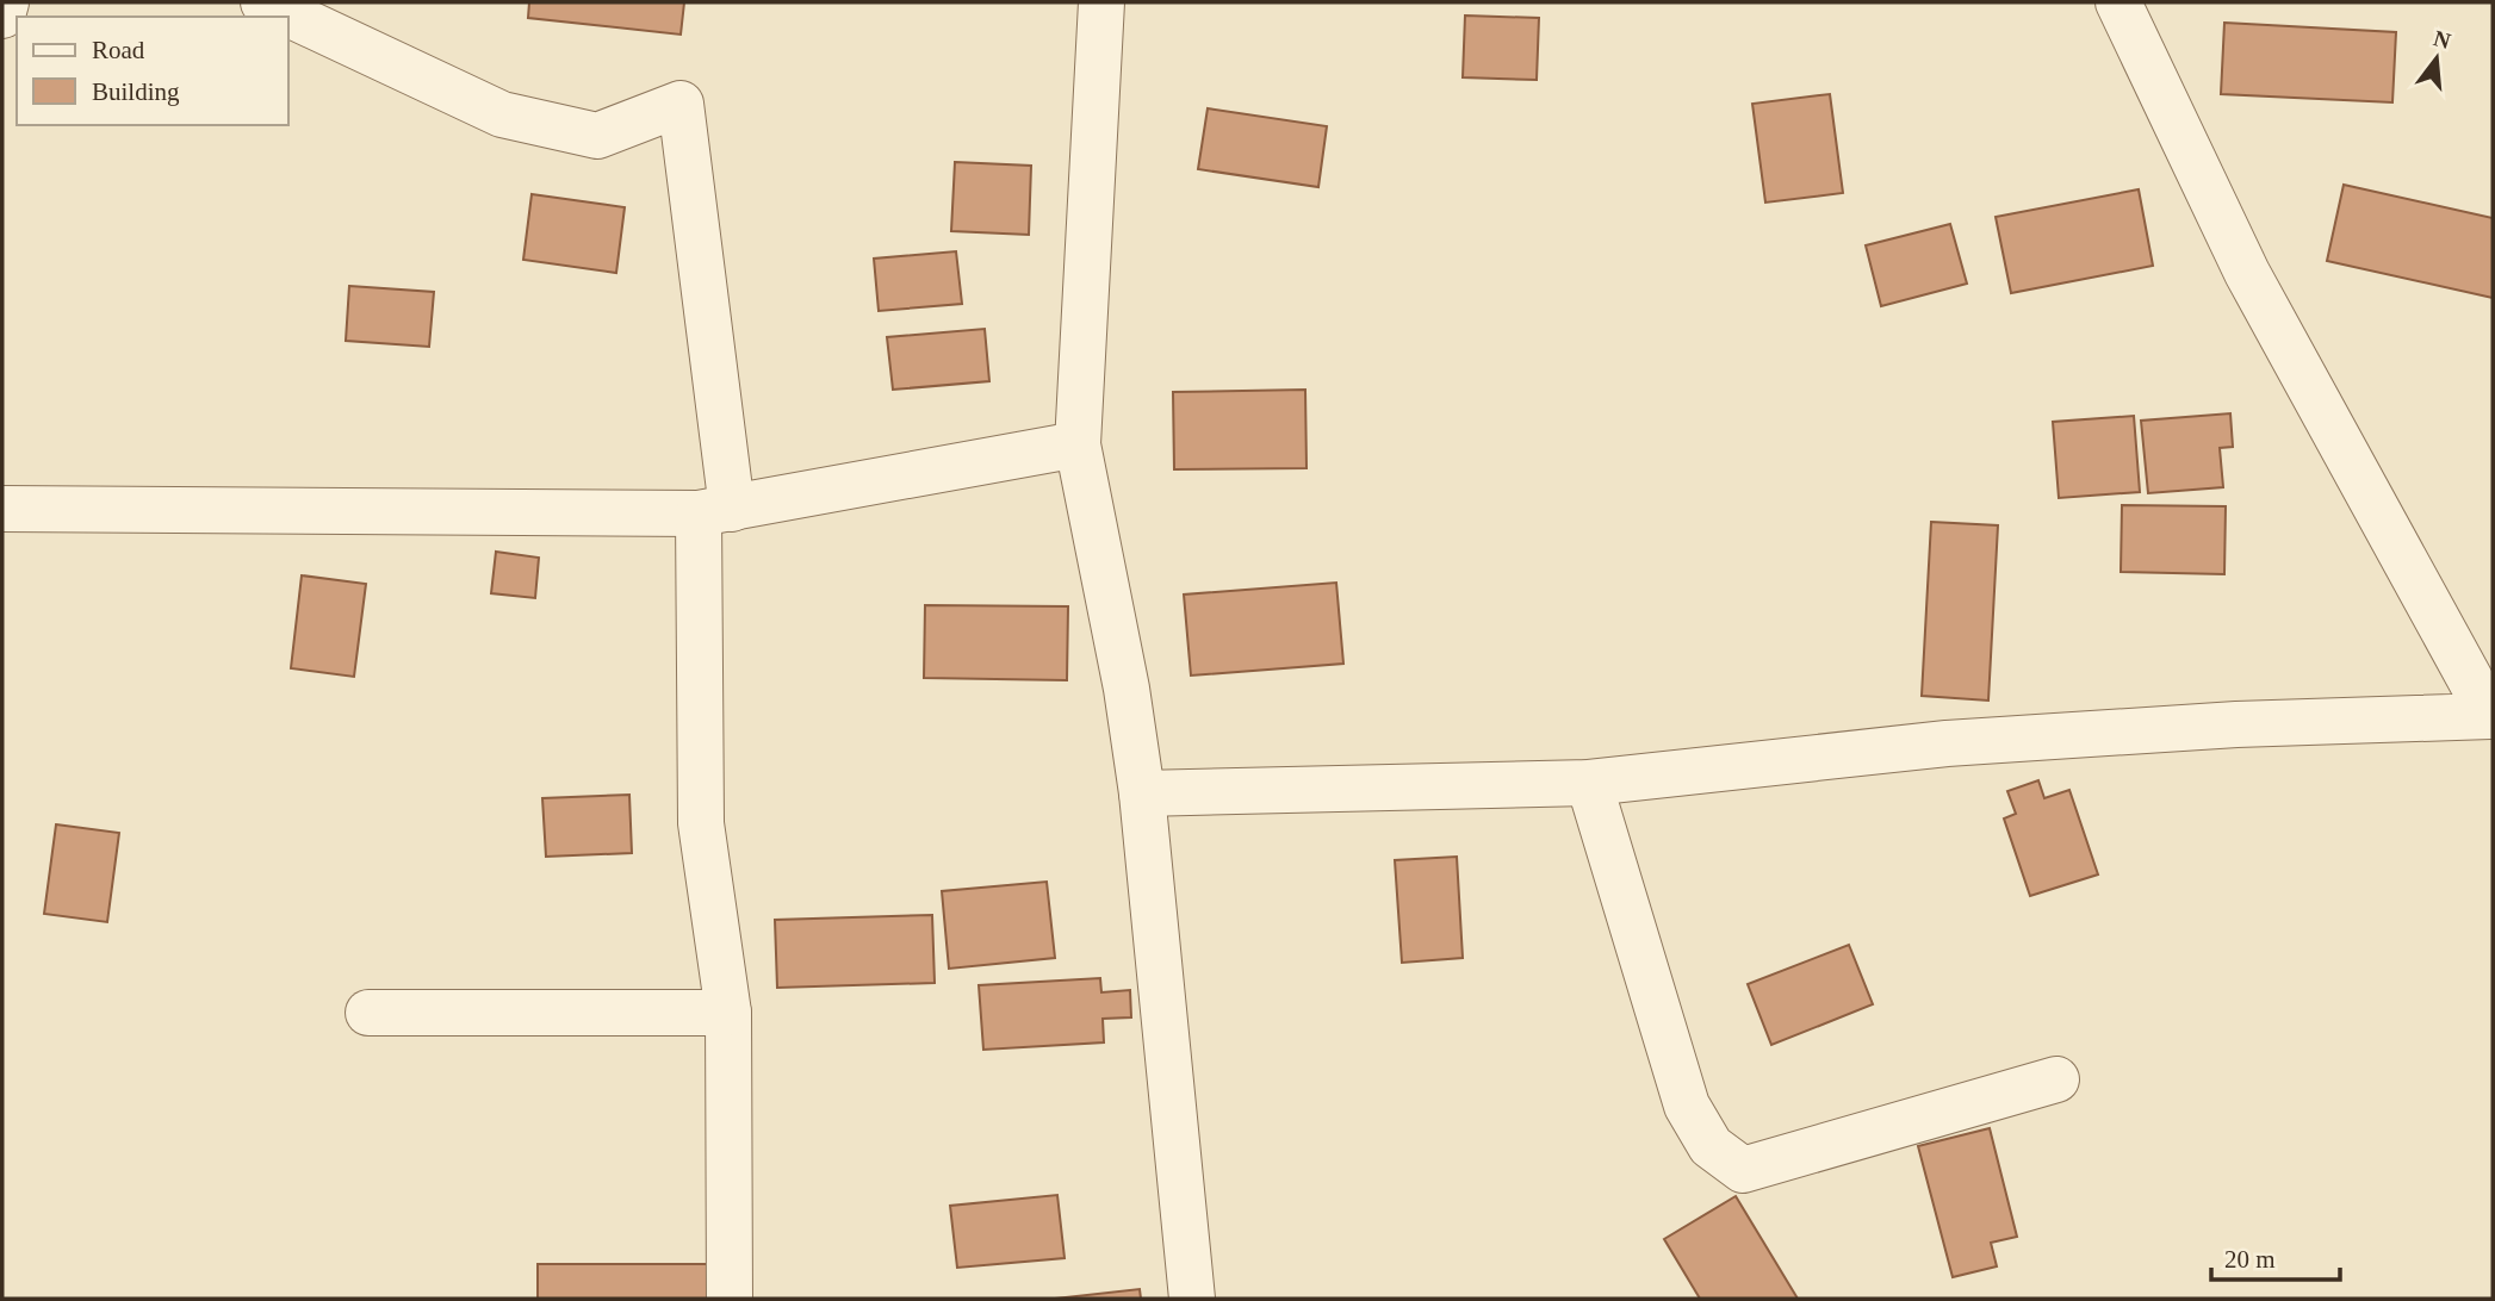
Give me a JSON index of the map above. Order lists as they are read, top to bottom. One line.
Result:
{"legend":["Road","Building"],"scale_bar":"20 m","north":"top"}
